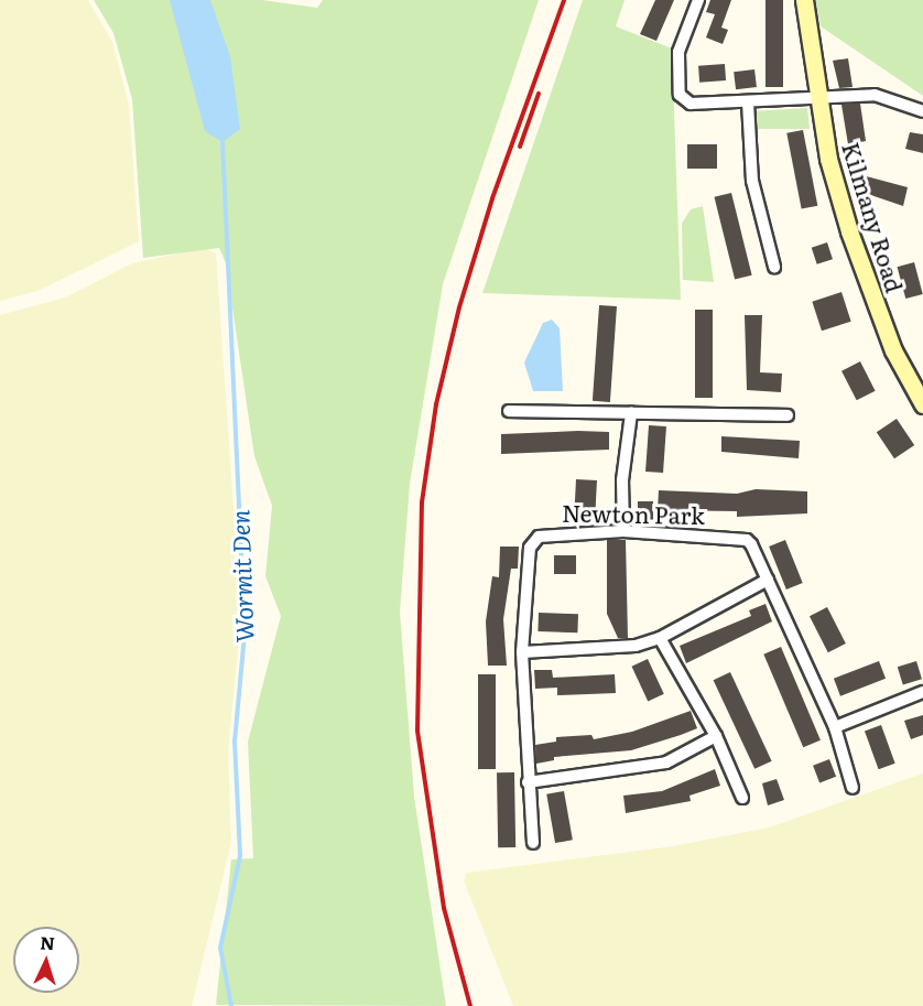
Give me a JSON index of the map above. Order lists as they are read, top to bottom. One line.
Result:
{"streets":{"main road":["Kilmany Road"],"street":["Newton Park"]},"water":["Wormit Den"],"north":"top"}
